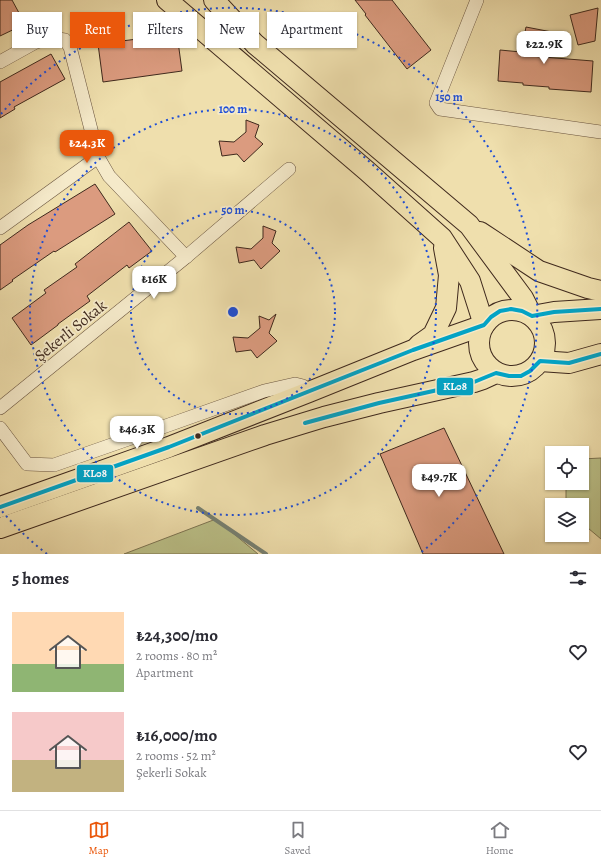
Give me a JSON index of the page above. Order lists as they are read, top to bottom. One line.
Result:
{"streets":{"street":["Şekerli Sokak"]},"lines":["transit line KL08"],"page":{"chip":["Buy","Rent","Filters","New","Apartment"],"price":["₺22.9K","₺24.3K","₺16K","₺46.3K","₺49.7K"],"heading":"5 homes","list":[{"name":"₺24,300/mo","note":"2 rooms · 80 m² · Apartment"},{"name":"₺16,000/mo","note":"2 rooms · 52 m² · Şekerli Sokak"}],"tabs":["Map","Saved","Home"]},"rings":["150 m","100 m","50 m"]}
